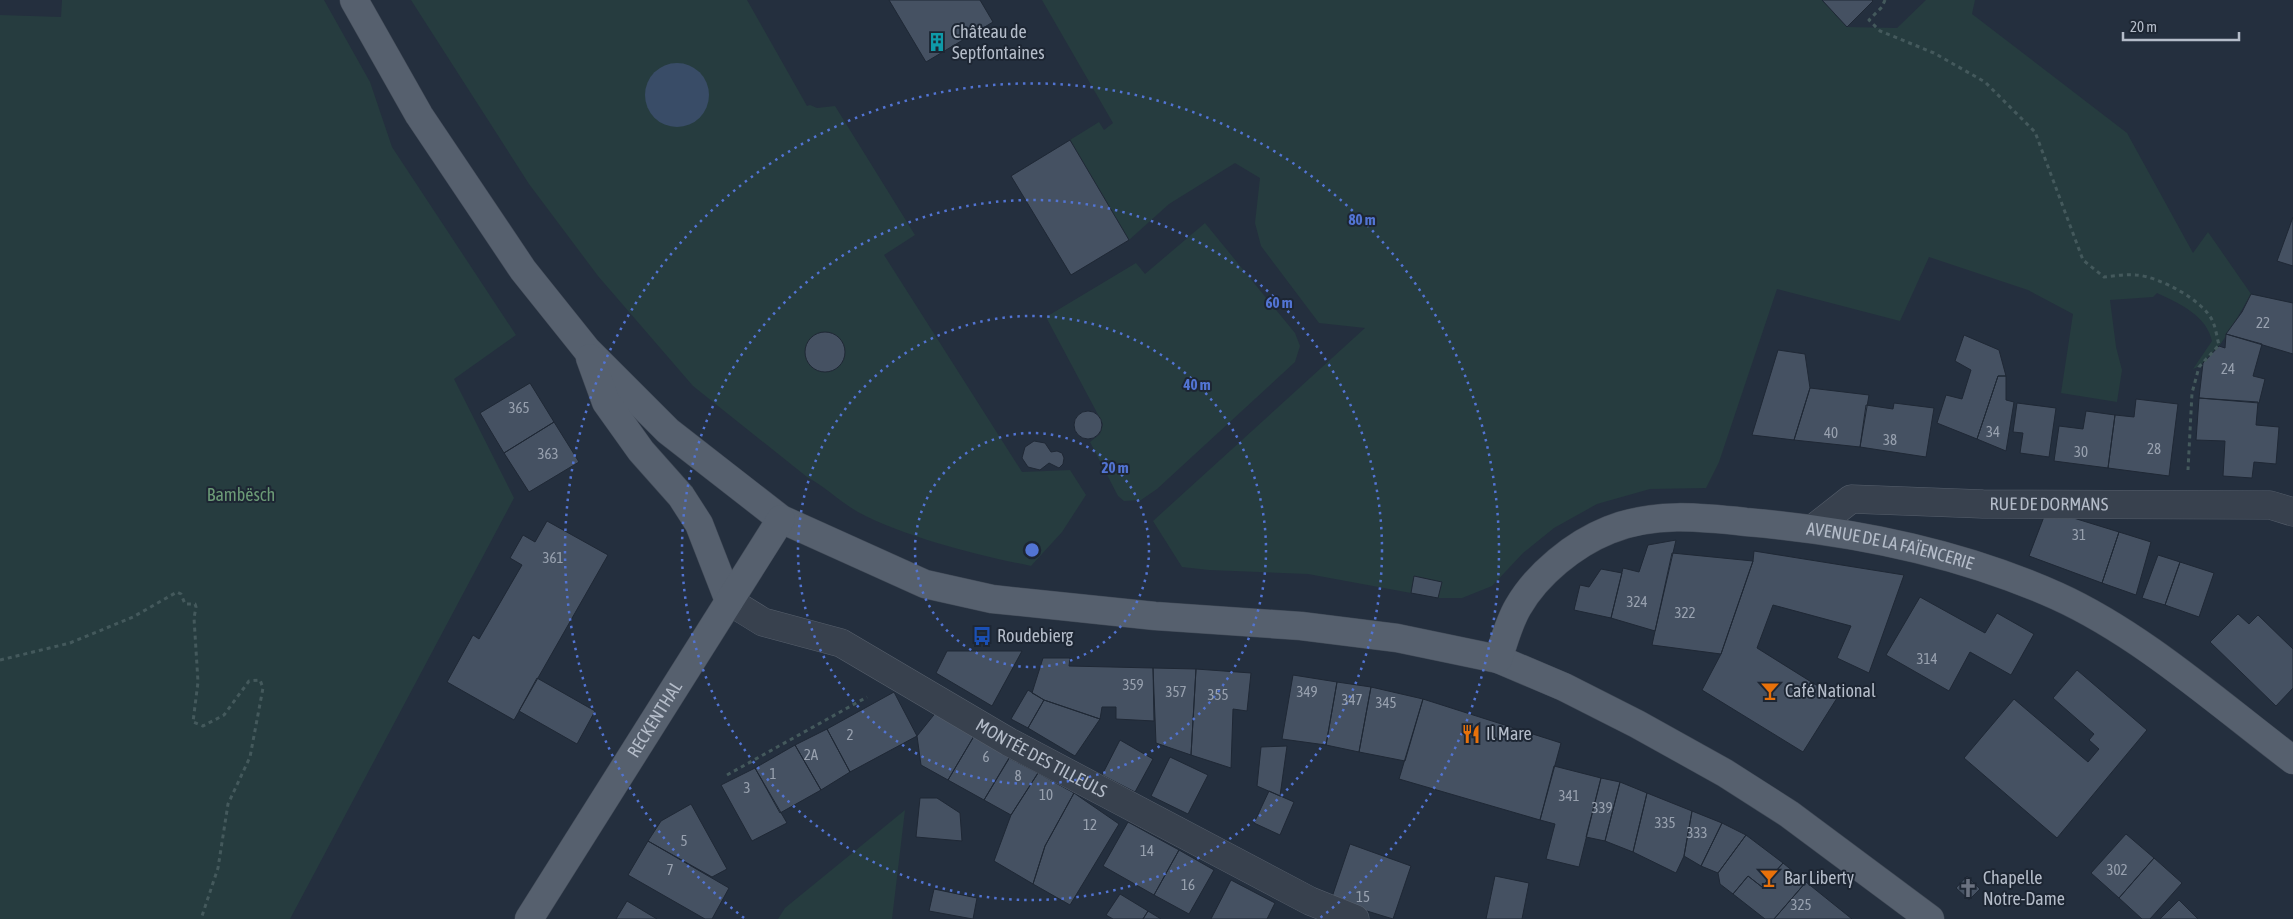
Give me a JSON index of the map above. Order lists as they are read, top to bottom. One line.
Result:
{"streets":{"main road":["AVENUE DE LA FAÏENCERIE","RECKENTHAL"],"street":["RUE DE DORMANS","MONTÉE DES TILLEULS"]},"crossings":[["RUE DE DORMANS","AVENUE DE LA FAÏENCERIE"],["RECKENTHAL","MONTÉE DES TILLEULS"]],"parks":["Bambësch"],"places":{"building":["Château de Septfontaines"],"bus stop":["Roudebierg"],"bar":["Café National","Bar Liberty"],"restaurant":["Il Mare"],"church":["Chapelle Notre-Dame"]},"house_numbers":["22","24","365","34","40","38","28","30","363","31","361","324","322","314","359","357","349","355","347","345","2","2A","6","1","8","3","10","341","339","335","12","333","5","14","7","302","16","15","325"],"scale_bar":"20 m","rings":["80 m","60 m","40 m","20 m"]}
